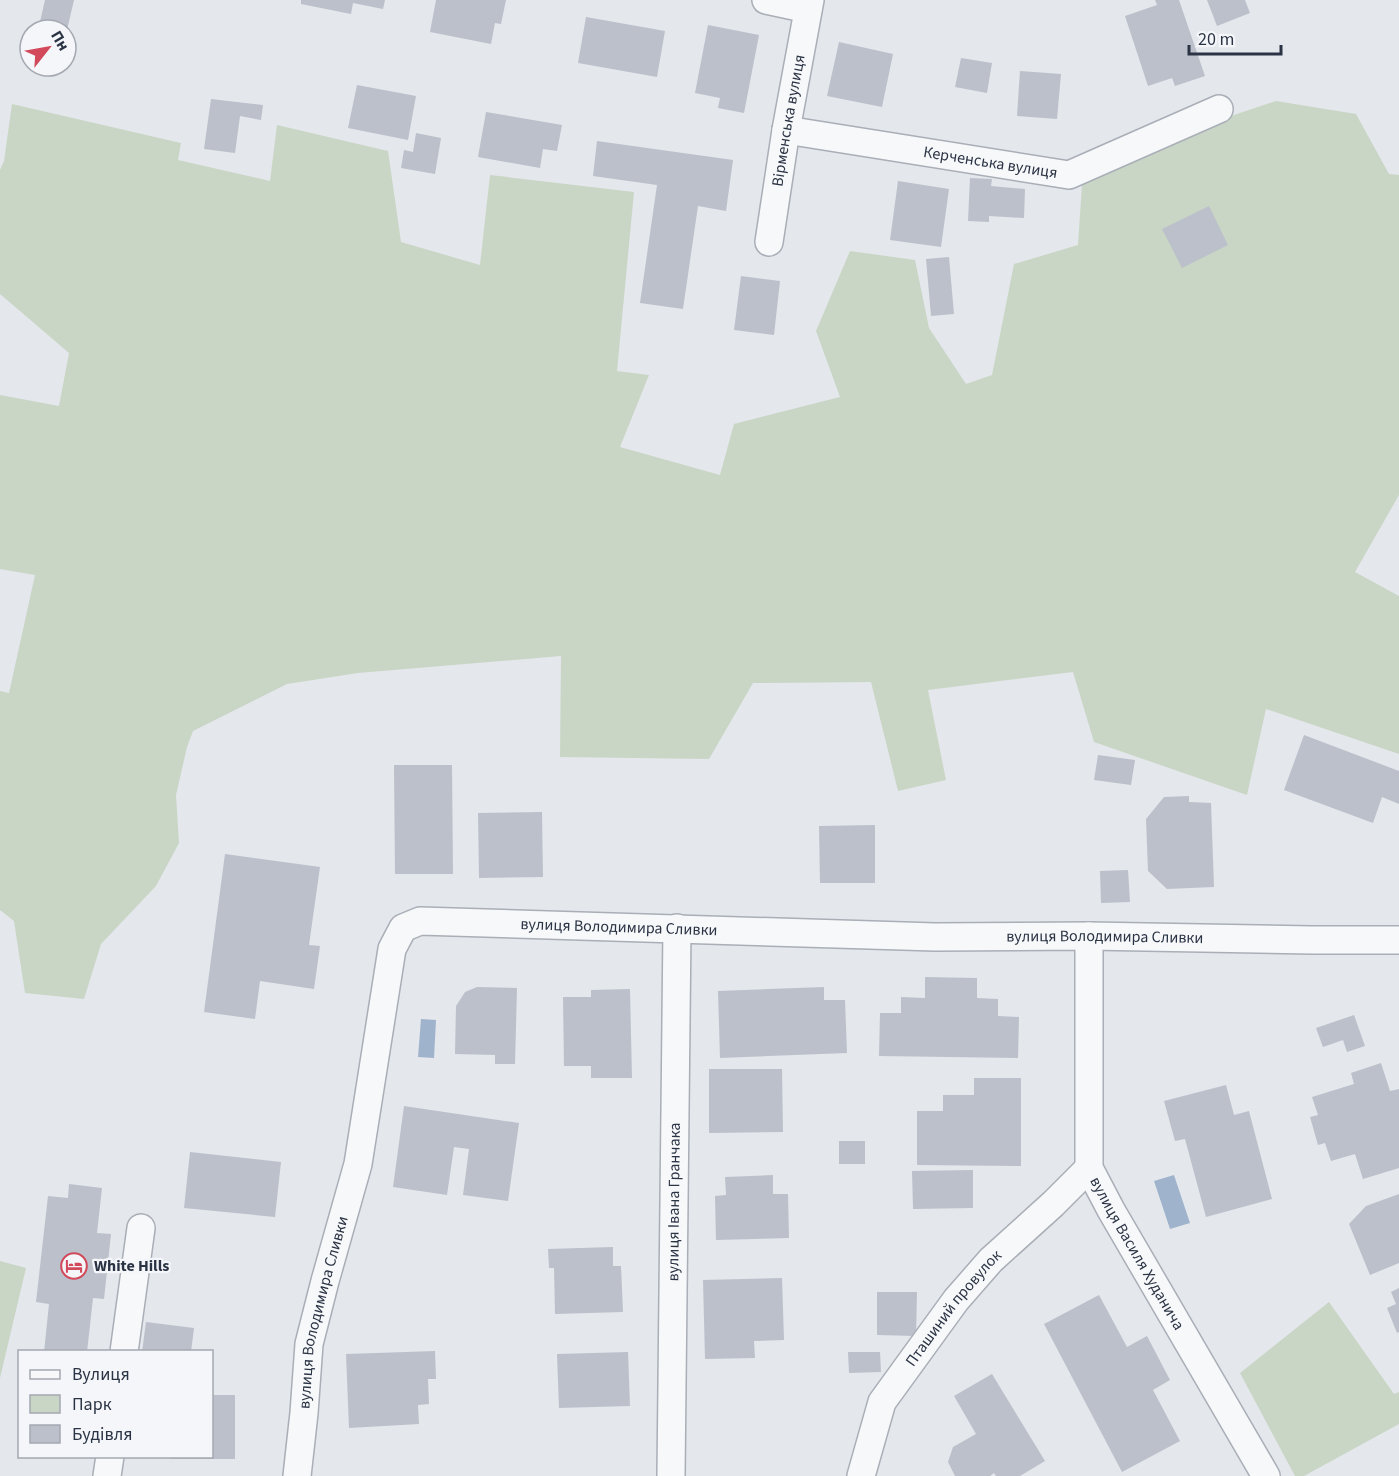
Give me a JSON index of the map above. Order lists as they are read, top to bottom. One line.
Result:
{"streets":{"street":["Вірменська вулиця","Керченська вулиця","вулиця Володимира Сливки","вулиця Івана Гранчака","вулиця Василя Худанича","Пташиний провулок"]},"crossings":[["Вірменська вулиця","Керченська вулиця"],["вулиця Володимира Сливки","вулиця Івана Гранчака"],["вулиця Володимира Сливки","вулиця Василя Худанича"],["вулиця Василя Худанича","Пташиний провулок"]],"places":{"hotel":["White Hills"]},"legend":["Вулиця","Парк","Будівля"],"scale_bar":"20 m","north":"top right"}
